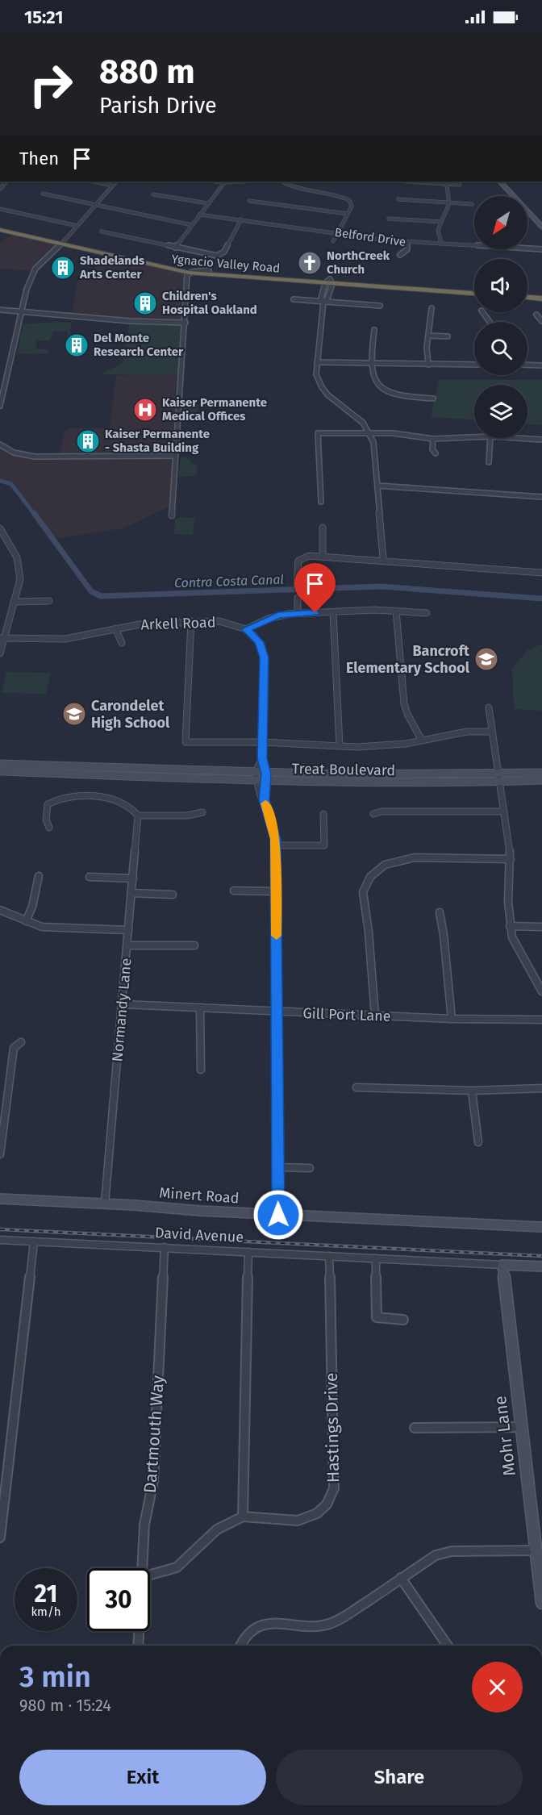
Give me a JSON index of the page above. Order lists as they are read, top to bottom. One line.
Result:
{"streets":{"highway":["Ygnacio Valley Road"],"street":["Belford Drive","Arkell Road","Treat Boulevard","Normandy Lane","Gill Port Lane","Minert Road","David Avenue","Hastings Drive","Dartmouth Way","Mohr Lane"]},"crossings":[["Normandy Lane","Gill Port Lane"],["Normandy Lane","Minert Road"],["David Avenue","Hastings Drive"],["David Avenue","Dartmouth Way"],["David Avenue","Mohr Lane"]],"water":["Contra Costa Canal"],"places":{"church":["NorthCreek Church"],"building":["Shadelands Arts Center","Children's Hospital Oakland","Del Monte Research Center","Kaiser Permanente - Shasta Building"],"hospital":["Kaiser Permanente Medical Offices"],"school or university":["Bancroft Elementary School","Carondelet High School"]},"north":"bottom left","page":{"status":"15:21","turn":["880 m","Parish Drive"],"then":"Then","speed":"21 km/h","limit":"30","heading":["3 min","980 m · 15:24"],"buttons":["Exit","Share"]}}
